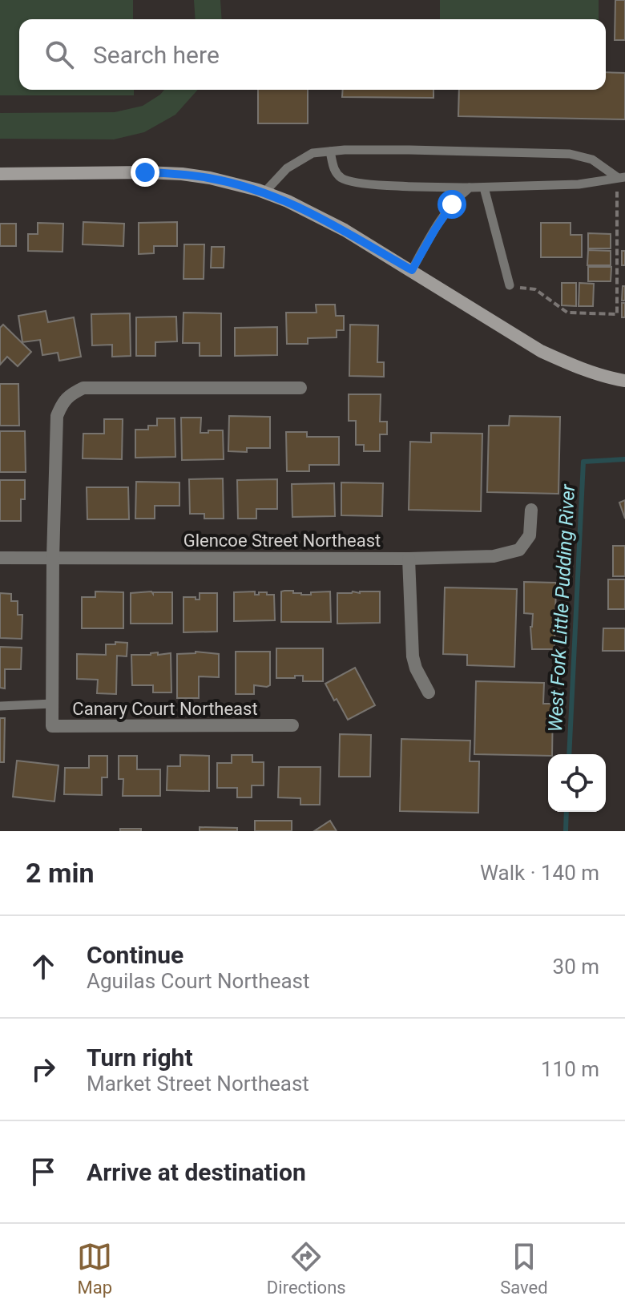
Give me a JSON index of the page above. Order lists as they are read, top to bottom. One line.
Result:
{"streets":{"street":["Glencoe Street Northeast","Canary Court Northeast"]},"crossings":[["Glencoe Street Northeast","Canary Court Northeast"]],"water":["West Fork Little Pudding River"],"page":{"search":"Search here","heading":["2 min","Walk · 140 m"],"list":[["Continue","Aguilas Court Northeast","30 m"],["Turn right","Market Street Northeast","110 m"],"Arrive at destination"],"nav":["Map","Directions","Saved"]}}
